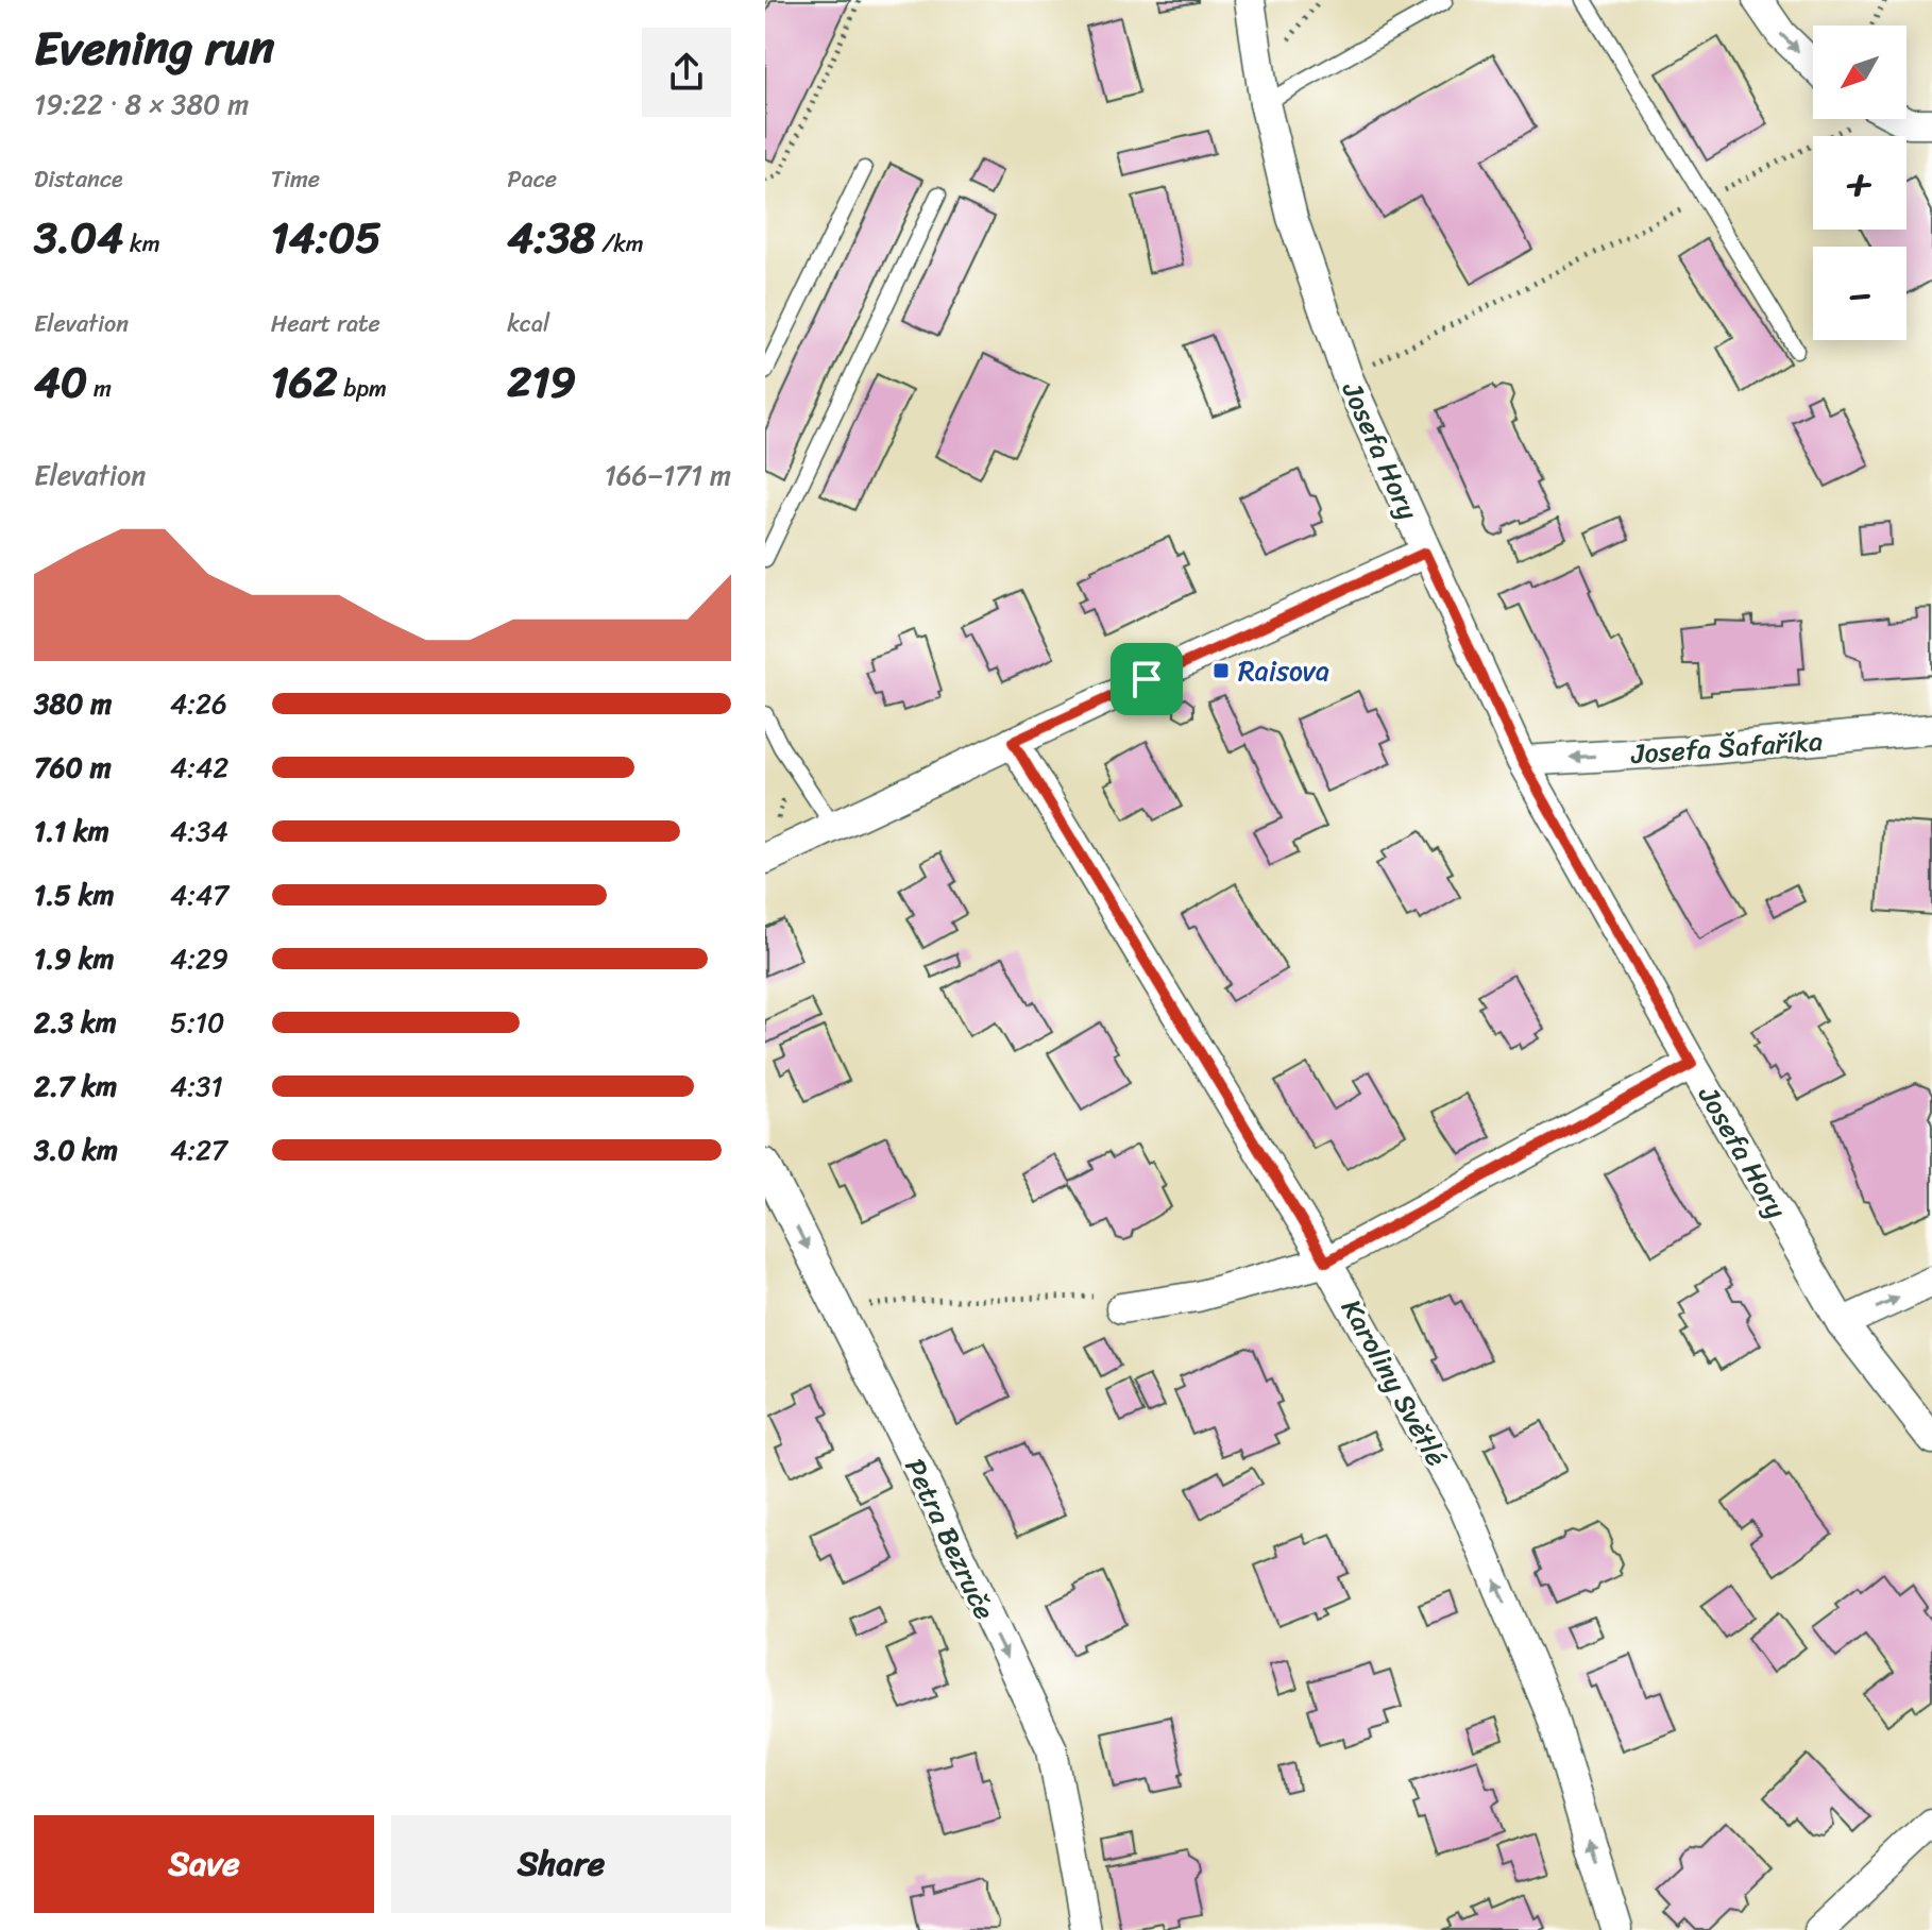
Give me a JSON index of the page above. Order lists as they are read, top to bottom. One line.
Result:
{"streets":{"street":["Josefa Hory","Josefa Šafaříka","Karoliny Světlé","Petra Bezruče"]},"crossings":[["Josefa Hory","Josefa Šafaříka"]],"one_way":["Josefa Šafaříka","Karoliny Světlé","Petra Bezruče"],"places":{"transit":["Raisova"]},"north":"bottom left","page":{"heading":["Evening run","19:22 · 8 × 380 m"],"map_buttons":["+","−"],"stats":[["Distance","3.04 km"],["Time","14:05"],["Pace","4:38 /km"],["Elevation","40 m"],["Heart rate","162 bpm"],["kcal","219"]],"chart":["Elevation","166–171 m"],"list":[{"name":"380 m","note":"4:26"},{"name":"760 m","note":"4:42"},{"name":"1.1 km","note":"4:34"},{"name":"1.5 km","note":"4:47"},{"name":"1.9 km","note":"4:29"},{"name":"2.3 km","note":"5:10"},{"name":"2.7 km","note":"4:31"},{"name":"3.0 km","note":"4:27"}],"buttons":["Save","Share"]}}
